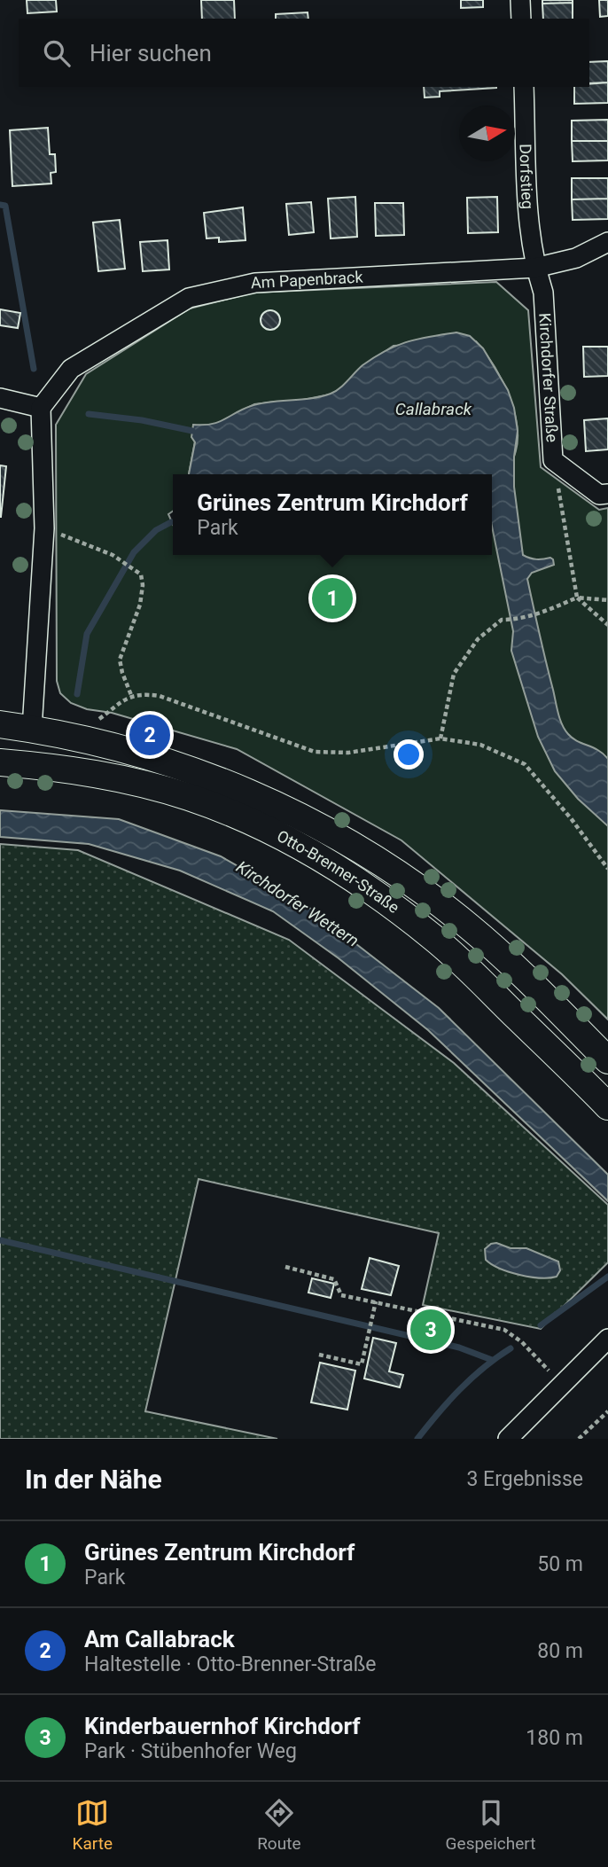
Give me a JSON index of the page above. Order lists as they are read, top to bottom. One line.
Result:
{"streets":{"main road":["Otto-Brenner-Straße"],"street":["Dorfstieg","Am Papenbrack","Kirchdorfer Straße"]},"crossings":[["Dorfstieg","Am Papenbrack"],["Dorfstieg","Kirchdorfer Straße"],["Am Papenbrack","Kirchdorfer Straße"]],"water":["Callabrack","Kirchdorfer Wettern"],"north":"right","page":{"search":"Hier suchen","popup":["Grünes Zentrum Kirchdorf","Park"],"pins":["1","2","3"],"heading":["In der Nähe","3 Ergebnisse"],"list":[{"mark":"1","name":"Grünes Zentrum Kirchdorf","note":"Park","value":"50 m"},{"mark":"2","name":"Am Callabrack","note":"Haltestelle · Otto-Brenner-Straße","value":"80 m"},{"mark":"3","name":"Kinderbauernhof Kirchdorf","note":"Park · Stübenhofer Weg","value":"180 m"}],"nav":["Karte","Route","Gespeichert"]}}
